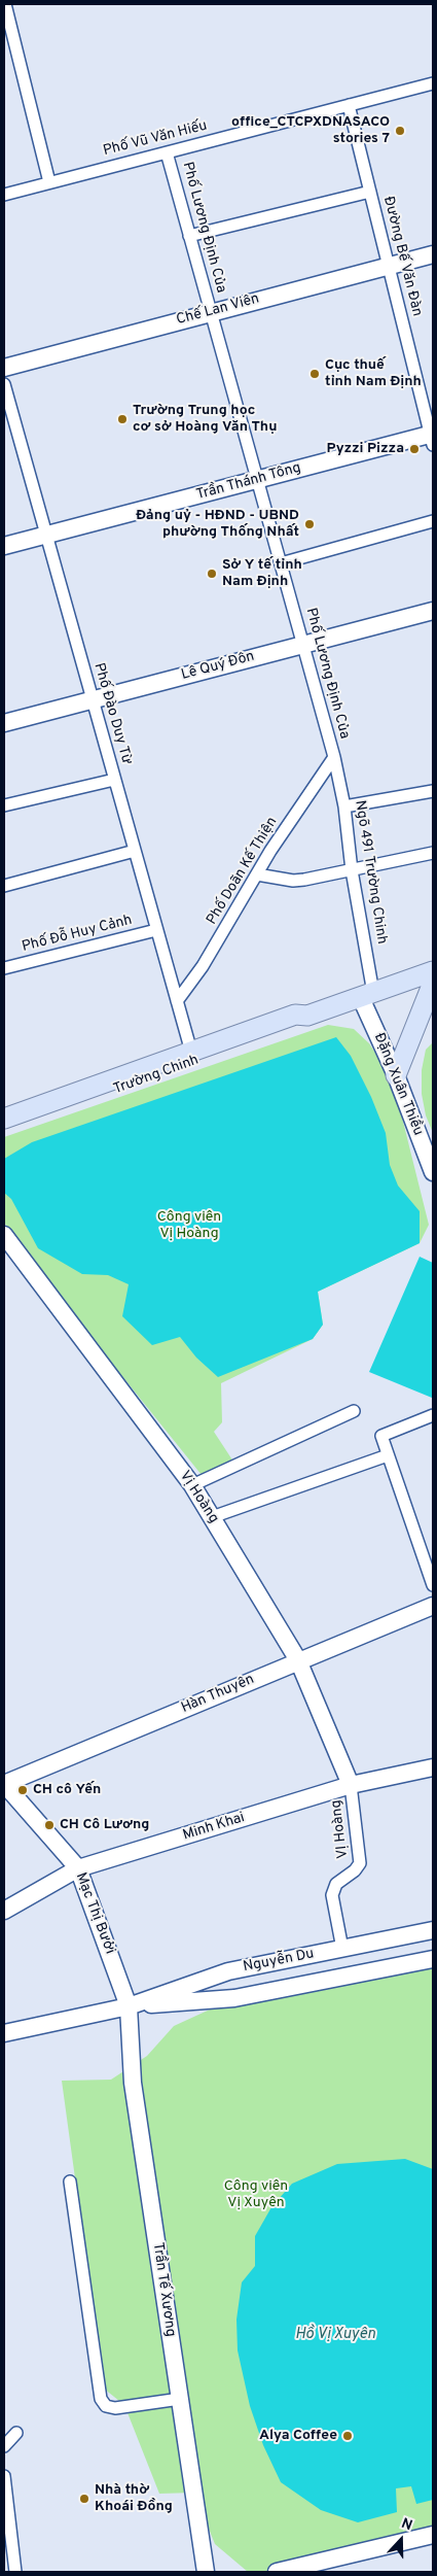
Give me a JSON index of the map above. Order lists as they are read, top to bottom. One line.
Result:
{"streets":{"main road":["Trường Chinh"],"street":["Phố Vũ Văn Hiếu","Phố Lương Định Của","Đường Bế Văn Đàn","Chế Lan Viên","Trần Thánh Tông","Lê Quý Đôn","Phố Đào Duy Từ","Phố Doãn Kế Thiện","Ngõ 491 Trường Chinh","Phố Đỗ Huy Cảnh","Đặng Xuân Thiều","Vị Hoàng","Hàn Thuyên","Minh Khai","VỊ Hoàng","Mạc Thị Bưởi","Nguyễn Du","Trần Tế Xương"]},"crossings":[["Phố Vũ Văn Hiếu","Phố Lương Định Của"],["Phố Vũ Văn Hiếu","Đường Bế Văn Đàn"],["Phố Lương Định Của","Chế Lan Viên"],["Phố Lương Định Của","Trần Thánh Tông"],["Phố Lương Định Của","Lê Quý Đôn"],["Phố Lương Định Của","Phố Doãn Kế Thiện"],["Phố Lương Định Của","Ngõ 491 Trường Chinh"],["Đường Bế Văn Đàn","Chế Lan Viên"],["Đường Bế Văn Đàn","Trần Thánh Tông"],["Trần Thánh Tông","Phố Đào Duy Từ"],["Lê Quý Đôn","Phố Đào Duy Từ"],["Phố Đào Duy Từ","Phố Doãn Kế Thiện"],["Phố Đào Duy Từ","Phố Đỗ Huy Cảnh"],["Phố Đào Duy Từ","Trường Chinh"],["Phố Doãn Kế Thiện","Ngõ 491 Trường Chinh"],["Ngõ 491 Trường Chinh","Trường Chinh"],["Ngõ 491 Trường Chinh","Đặng Xuân Thiều"],["Trường Chinh","Đặng Xuân Thiều"],["Vị Hoàng","Hàn Thuyên"],["Vị Hoàng","Minh Khai"],["Vị Hoàng","VỊ Hoàng"],["Hàn Thuyên","Mạc Thị Bưởi"],["Minh Khai","VỊ Hoàng"],["Minh Khai","Mạc Thị Bưởi"],["VỊ Hoàng","Nguyễn Du"],["Mạc Thị Bưởi","Nguyễn Du"],["Mạc Thị Bưởi","Trần Tế Xương"],["Nguyễn Du","Trần Tế Xương"]],"water":["Hồ Vị Xuyên"],"parks":["Công viên Vị Hoàng","Công viên Vị Xuyên"],"places":["office_CTCPXDNASACO stories 7","Cục thuế tỉnh Nam Định","Trường Trung học cơ sở Hoàng Văn Thụ","Pyzzi Pizza","Đảng uỷ - HĐND - UBND phường Thống Nhất","Sở Y tế tỉnh Nam Định","CH cô Yến","CH Cô Lương","Alya Coffee","Nhà thờ Khoái Đồng"],"north":"top"}
